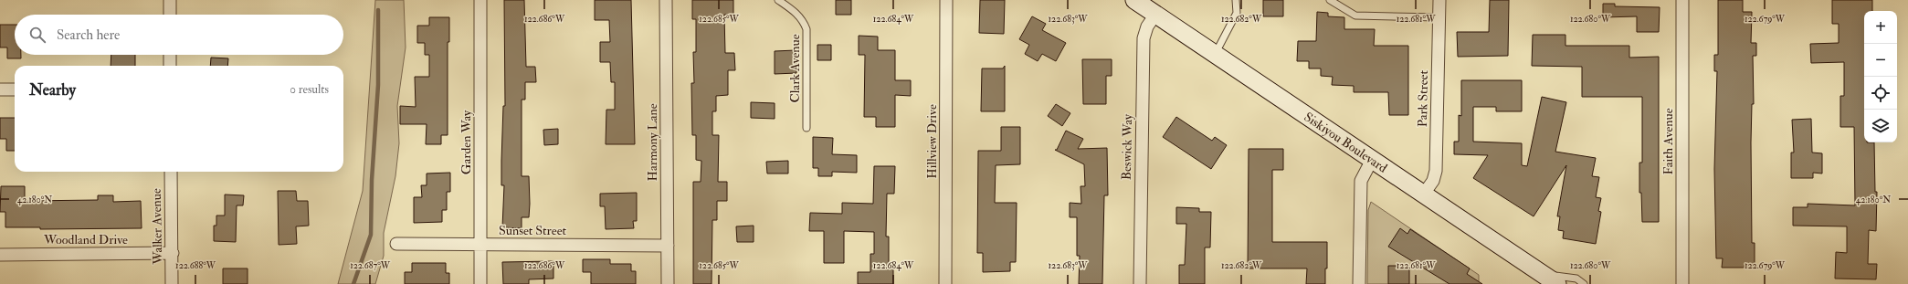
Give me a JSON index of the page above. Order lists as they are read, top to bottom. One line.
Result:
{"streets":{"main road":["Siskiyou Boulevard"],"street":["Park Street","Hillview Drive","Faith Avenue","Garden Way","Harmony Lane","Beswick Way","Walker Avenue","Sunset Street","Woodland Drive"],"lane":["Clark Avenue"]},"crossings":[["Park Street","Siskiyou Boulevard"],["Siskiyou Boulevard","Beswick Way"],["Garden Way","Sunset Street"],["Harmony Lane","Sunset Street"],["Walker Avenue","Woodland Drive"]],"page":{"map_buttons":["+","−"],"search":"Search here","heading":["Nearby","0 results"]},"coordinates":["122.686°W","122.685°W","122.684°W","122.683°W","122.682°W","122.681°W","122.680°W","122.679°W","42.180°N","122.688°W","122.687°W"]}
